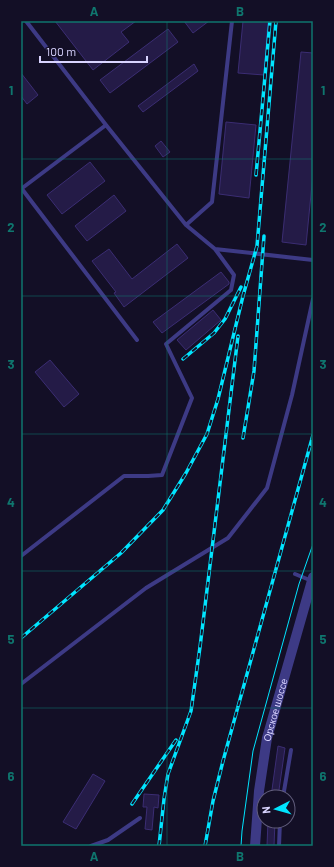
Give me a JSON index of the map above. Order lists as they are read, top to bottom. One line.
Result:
{"streets":{"street":["Орское шоссе"]},"scale_bar":"100 m","north":"left","grid":{"columns":["A","B"],"rows":["1","2","3","4","5","6"]}}
